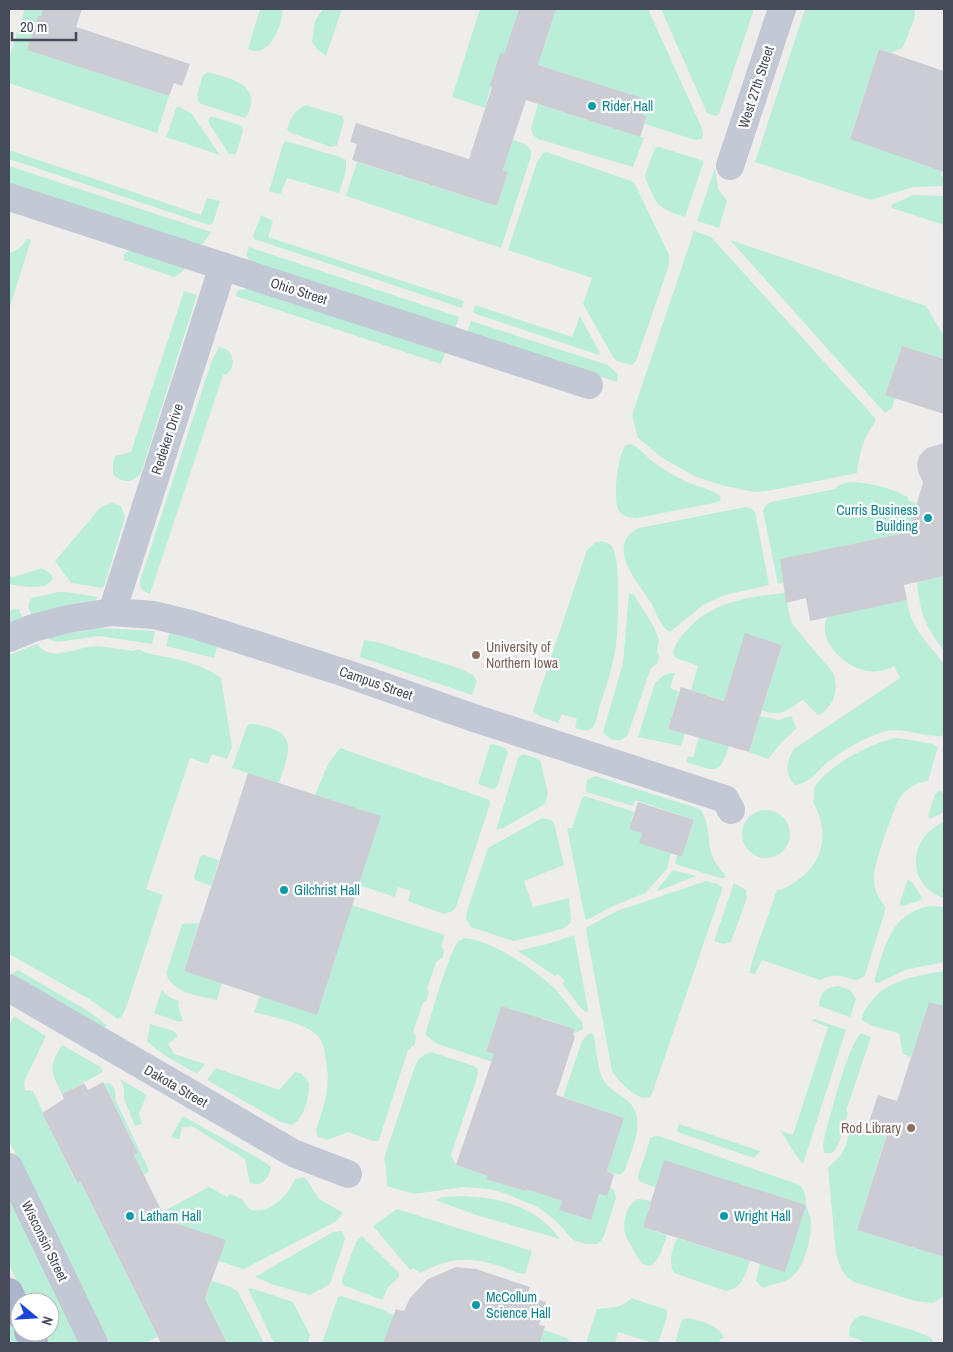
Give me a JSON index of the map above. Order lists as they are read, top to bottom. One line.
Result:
{"streets":{"street":["West 27th Street","Ohio Street","Redeker Drive","Campus Street","Dakota Street","Wisconsin Street"]},"crossings":[["Ohio Street","Redeker Drive"],["Redeker Drive","Campus Street"]],"places":["Rider Hall","Curris Business Building","University of Northern Iowa","Gilchrist Hall","Rod Library","Latham Hall","Wright Hall","McCollum Science Hall"],"scale_bar":"20 m","north":"right"}
